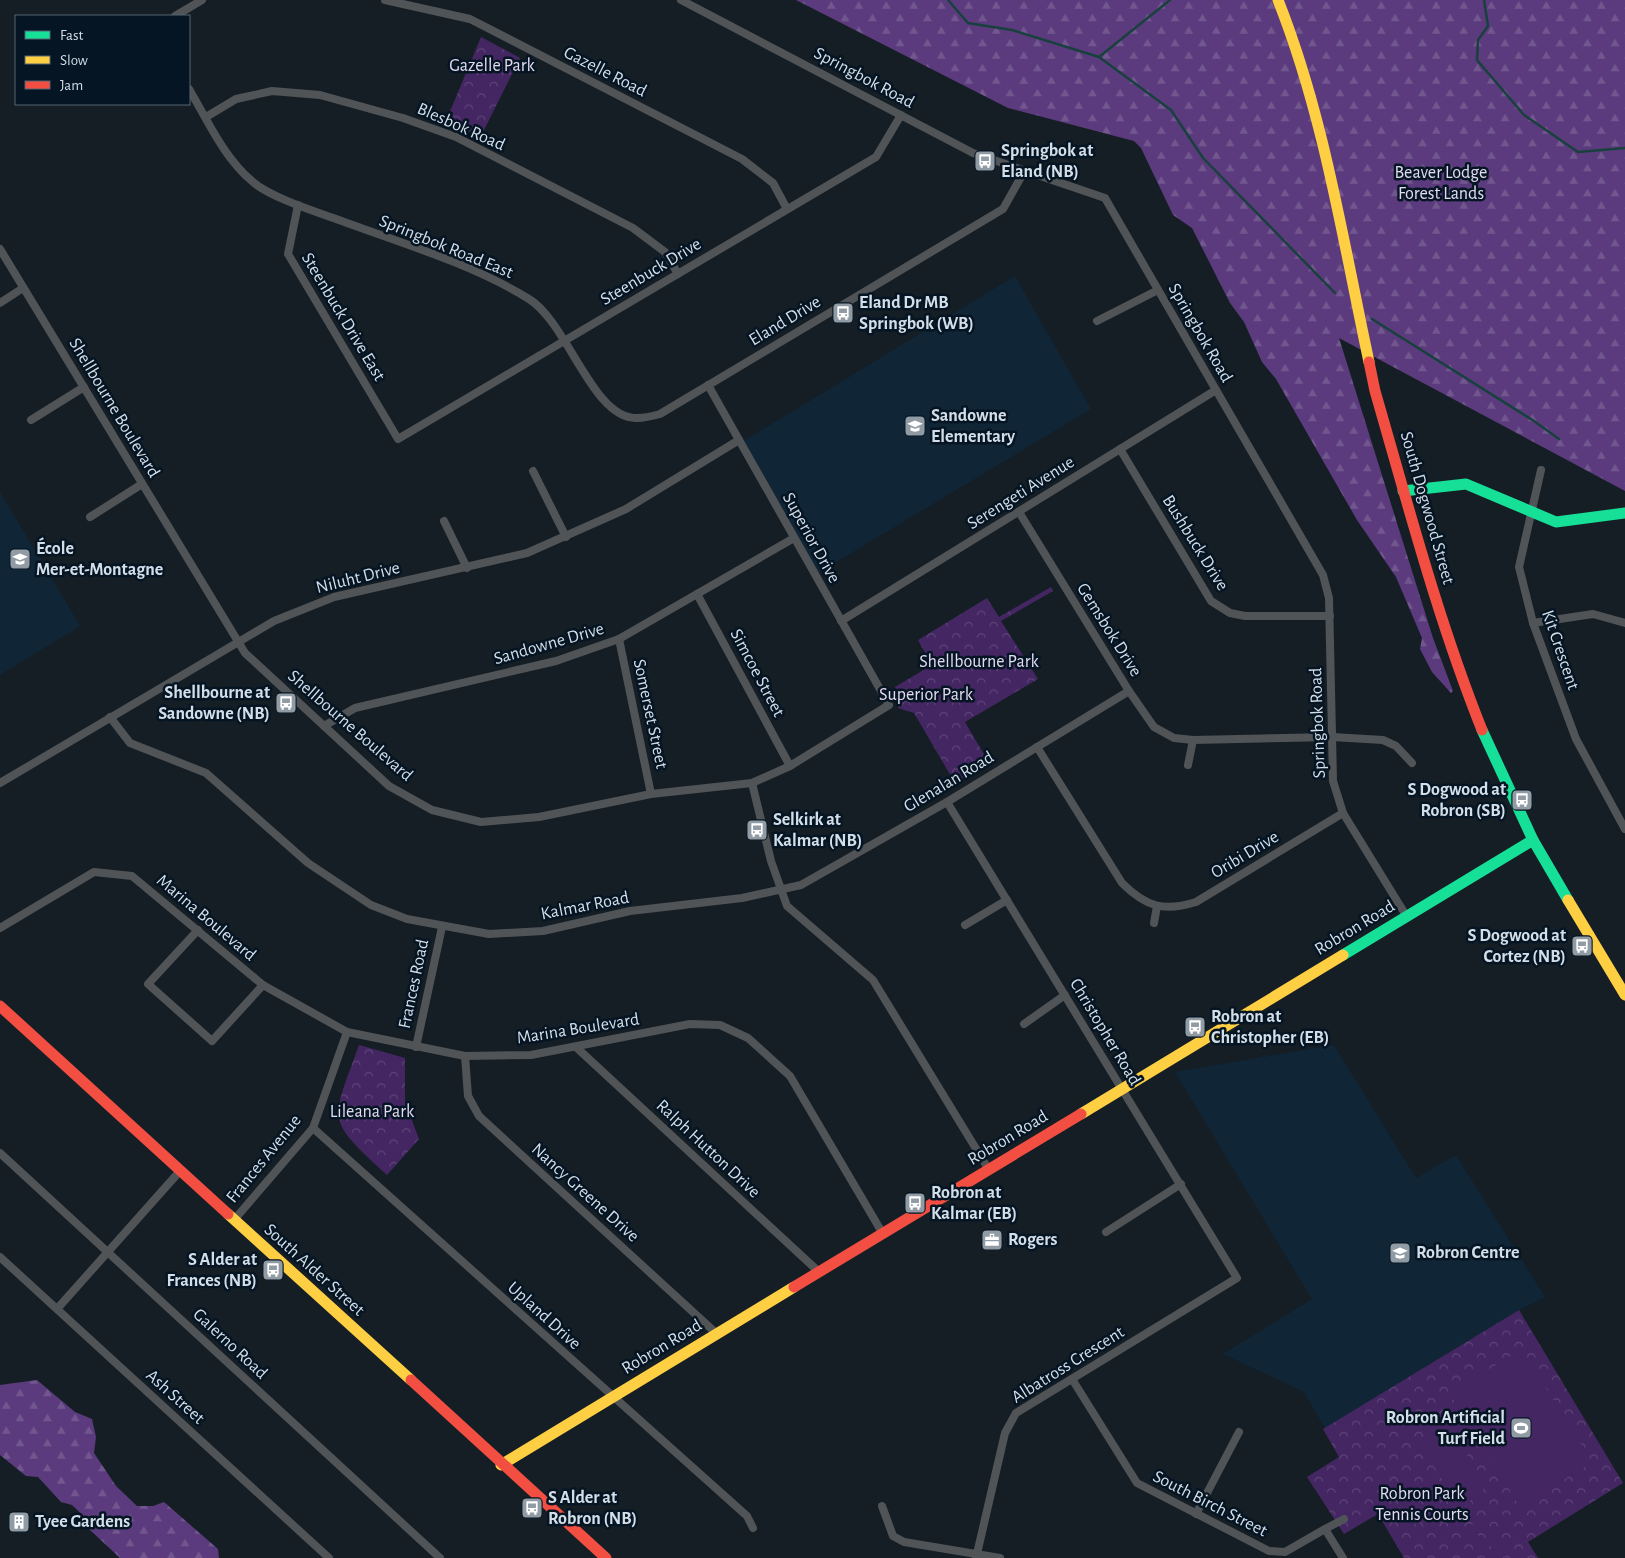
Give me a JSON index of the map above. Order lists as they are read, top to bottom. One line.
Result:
{"streets":{"street":["Gazelle Road","Springbok Road","Blesbok Road","Springbok Road East","Steenbuck Drive","Steenbuck Drive East","Eland Drive","Shellbourne Boulevard","Serengeti Avenue","South Dogwood Street","Superior Drive","Bushbuck Drive","Niluht Drive","Gemsbok Drive","Sandowne Drive","Kit Crescent","Simcoe Street","Somerset Street","Glenalan Road","Oribi Drive","Kalmar Road","Marina Boulevard","Robron Road","Frances Road","Christopher Road","Ralph Hutton Drive","Frances Avenue","Nancy Greene Drive","South Alder Street","Upland Drive","Galerno Road","Albatross Crescent","Ash Street","South Birch Street"]},"crossings":[["Gazelle Road","Steenbuck Drive"],["Springbok Road","Steenbuck Drive"],["Springbok Road","Eland Drive"],["Springbok Road","Serengeti Avenue"],["Springbok Road","Bushbuck Drive"],["Springbok Road","Gemsbok Drive"],["Springbok Road","Oribi Drive"],["Springbok Road","Robron Road"],["Blesbok Road","Steenbuck Drive"],["Springbok Road East","Steenbuck Drive"],["Springbok Road East","Steenbuck Drive East"],["Springbok Road East","Eland Drive"],["Steenbuck Drive","Steenbuck Drive East"],["Steenbuck Drive","Eland Drive"],["Eland Drive","Superior Drive"],["Shellbourne Boulevard","Superior Drive"],["Shellbourne Boulevard","Niluht Drive"],["Shellbourne Boulevard","Sandowne Drive"],["Shellbourne Boulevard","Simcoe Street"],["Shellbourne Boulevard","Somerset Street"],["Serengeti Avenue","Superior Drive"],["Serengeti Avenue","Bushbuck Drive"],["Serengeti Avenue","Gemsbok Drive"],["South Dogwood Street","Robron Road"],["Superior Drive","Niluht Drive"],["Superior Drive","Sandowne Drive"],["Niluht Drive","Kalmar Road"],["Gemsbok Drive","Glenalan Road"],["Sandowne Drive","Simcoe Street"],["Sandowne Drive","Somerset Street"],["Glenalan Road","Oribi Drive"],["Glenalan Road","Kalmar Road"],["Glenalan Road","Christopher Road"],["Kalmar Road","Frances Road"],["Marina Boulevard","Robron Road"],["Marina Boulevard","Frances Road"],["Marina Boulevard","Ralph Hutton Drive"],["Marina Boulevard","Frances Avenue"],["Marina Boulevard","Nancy Greene Drive"],["Robron Road","Christopher Road"],["Robron Road","Ralph Hutton Drive"],["Robron Road","Nancy Greene Drive"],["Robron Road","South Alder Street"],["Robron Road","Upland Drive"],["Christopher Road","Albatross Crescent"],["Frances Avenue","South Alder Street"],["Frances Avenue","Upland Drive"],["Albatross Crescent","South Birch Street"]],"parks":["Gazelle Park","Beaver Lodge Forest Lands","Shellbourne Park","Superior Park","Lileana Park","Robron Park Tennis Courts"],"places":{"bus stop":["Springbok at Eland (NB)","Eland Dr MB Springbok (WB)","Shellbourne at Sandowne (NB)","S Dogwood at Robron (SB)","Selkirk at Kalmar (NB)","S Dogwood at Cortez (NB)","Robron at Christopher (EB)","Robron at Kalmar (EB)","S Alder at Frances (NB)","S Alder at Robron (NB)"],"school or university":["Sandowne Elementary","École Mer-et-Montagne","Robron Centre"],"office":["Rogers"],"sports":["Robron Artificial Turf Field"],"building":["Tyee Gardens"]},"legend":["Fast","Slow","Jam"]}
